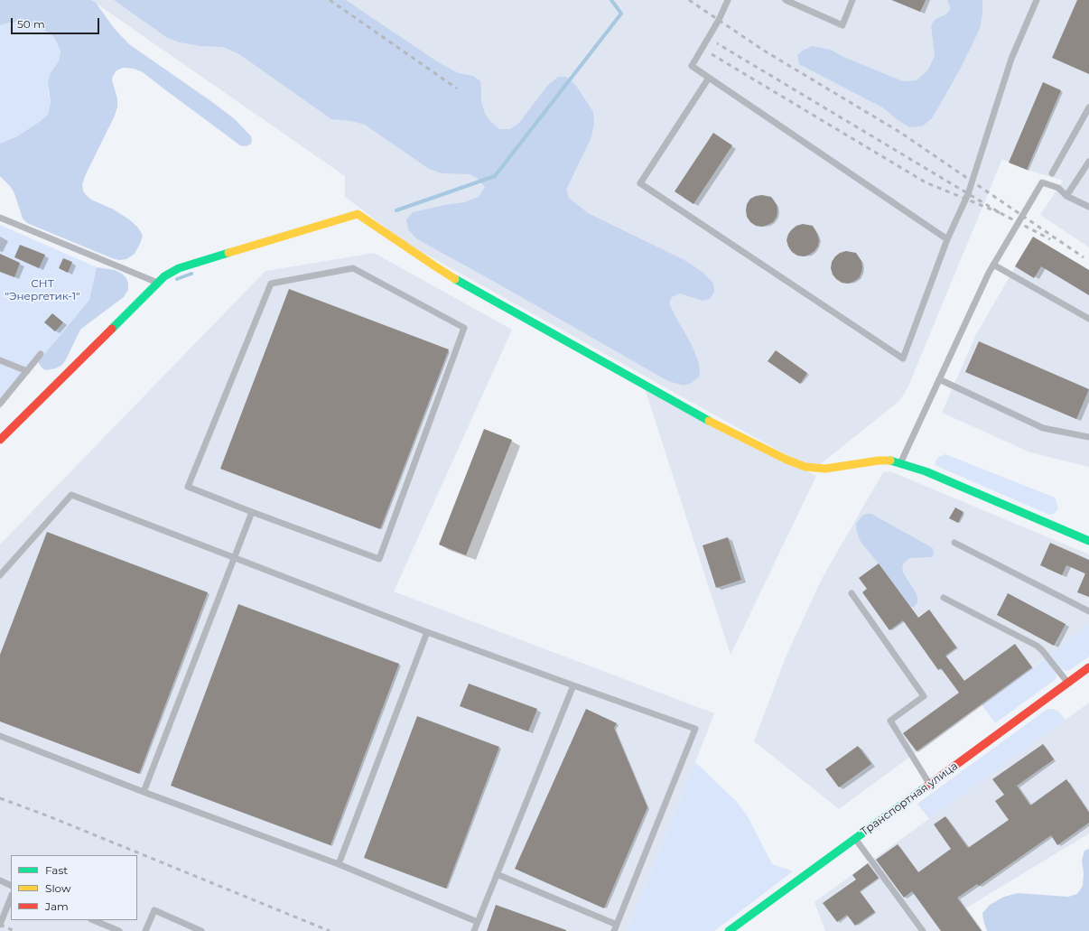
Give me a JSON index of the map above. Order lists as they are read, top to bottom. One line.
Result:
{"streets":{"street":["Транспортная улица"]},"parks":["СНТ \"Энергетик-1\""],"legend":["Fast","Slow","Jam"],"scale_bar":"50 m"}
